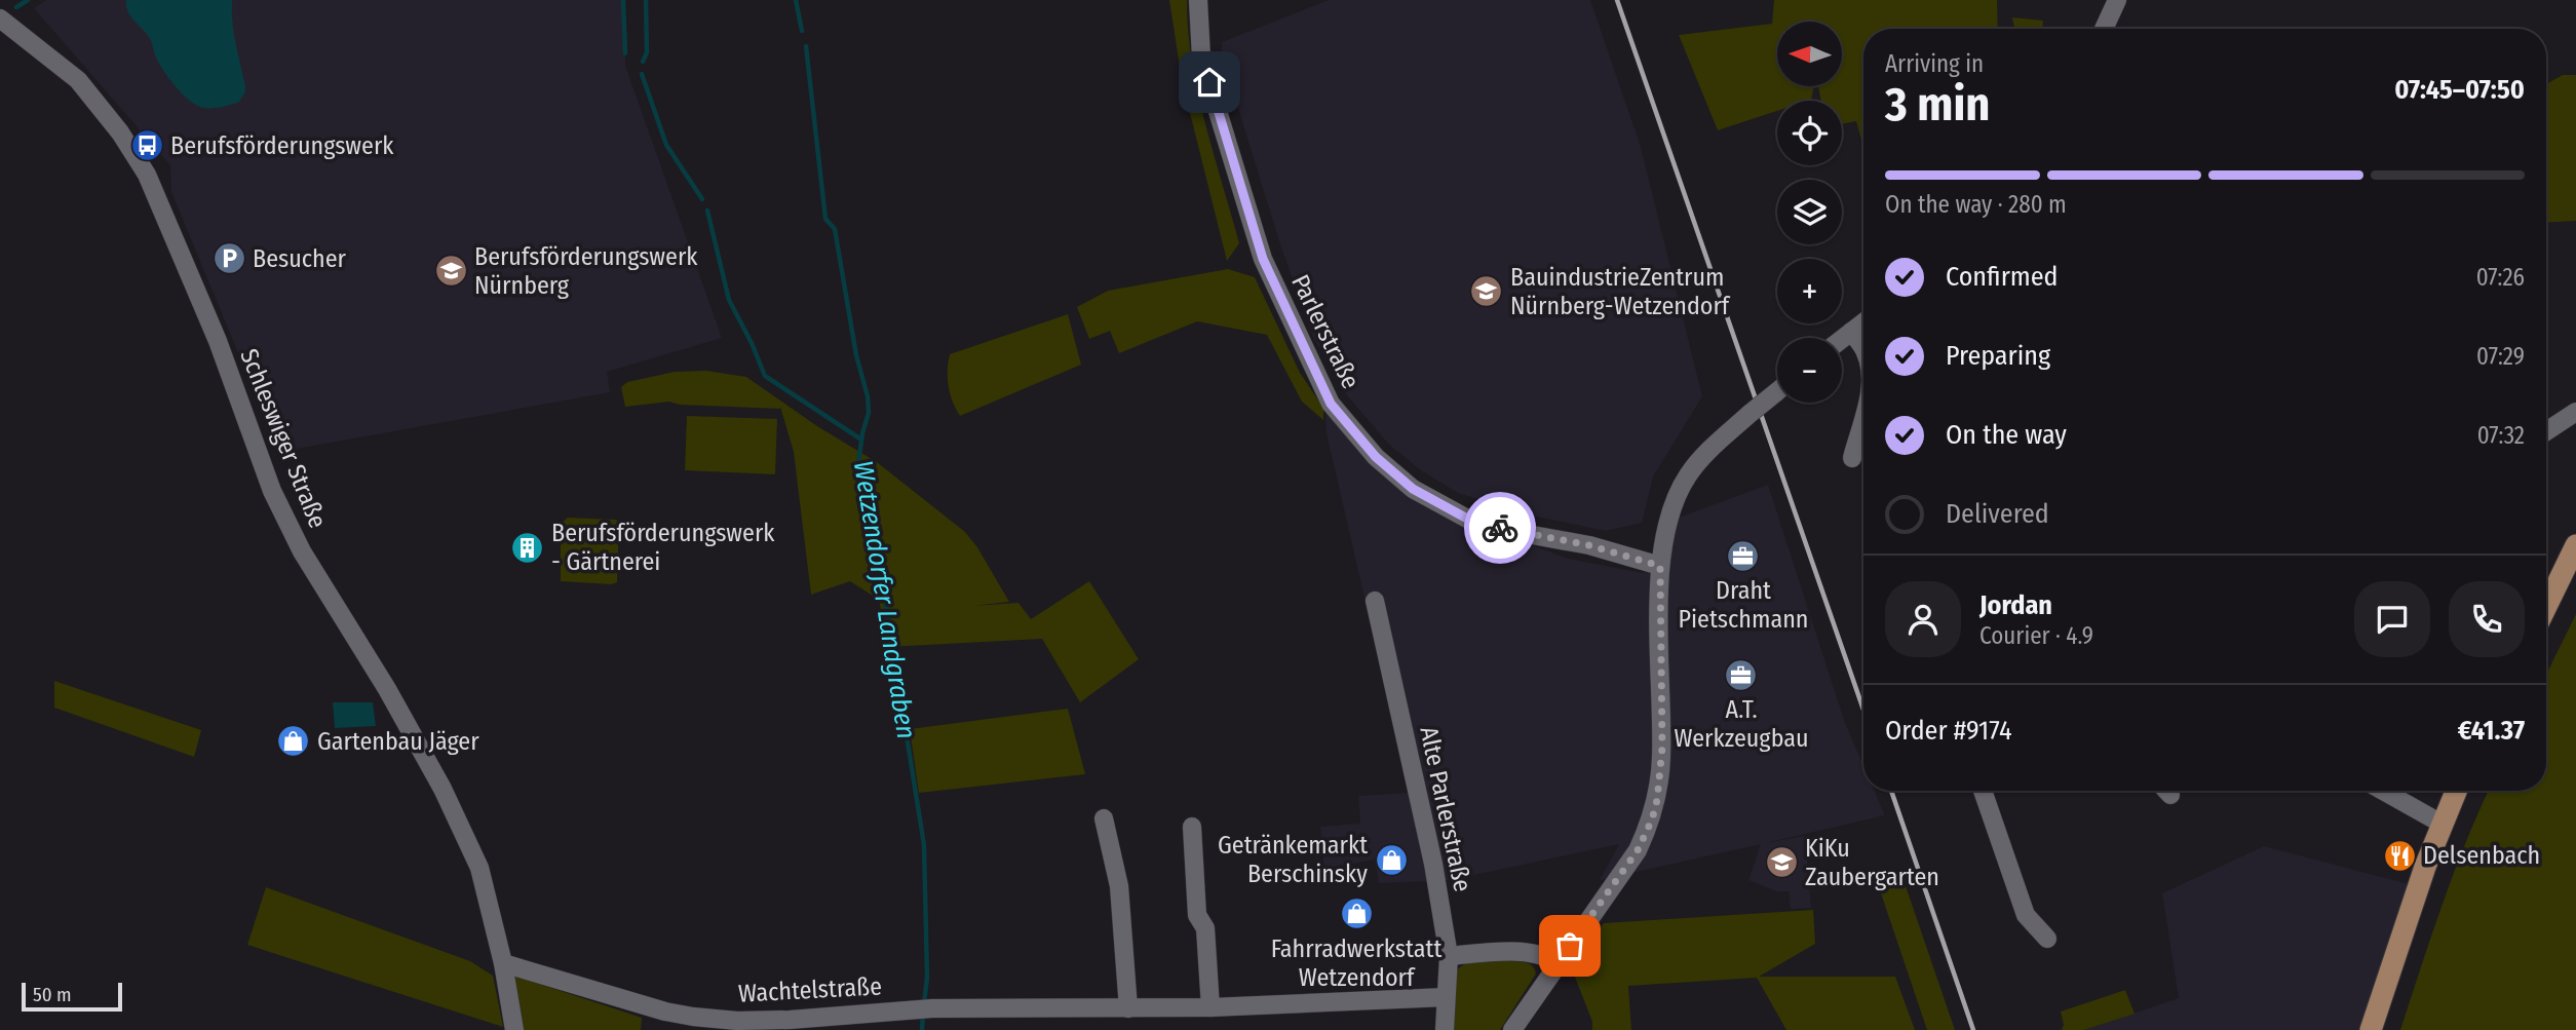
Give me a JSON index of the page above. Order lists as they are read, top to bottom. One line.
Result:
{"streets":{"street":["Parlerstraße","Schleswiger Straße","Alte Parlerstraße","Wachtelstraße"]},"crossings":[["Schleswiger Straße","Wachtelstraße"],["Alte Parlerstraße","Wachtelstraße"]],"water":["Wetzendorfer Landgraben"],"places":{"bus stop":["Berufsförderungswerk"],"parking":["Besucher"],"school or university":["Berufsförderungswerk Nürnberg","BauindustrieZentrum Nürnberg-Wetzendorf","KiKu Zaubergarten"],"building":["Berufsförderungswerk - Gärtnerei"],"office":["Draht Pietschmann","A.T. Werkzeugbau"],"shop":["Gartenbau Jäger","Getränkemarkt Berschinsky","Fahrradwerkstatt Wetzendorf"],"restaurant":["Delsenbach"]},"scale_bar":"50 m","north":"left","page":{"map_buttons":["+","−"],"heading":["3 min","Arriving in","07:45–07:50"],"panel":["Jordan","Courier · 4.9","Order #9174","€41.37"],"bar":"On the way · 280 m","list":[["Confirmed","07:26"],["Preparing","07:29"],["On the way","07:32"],"Delivered"],"scale":"50 m"}}
